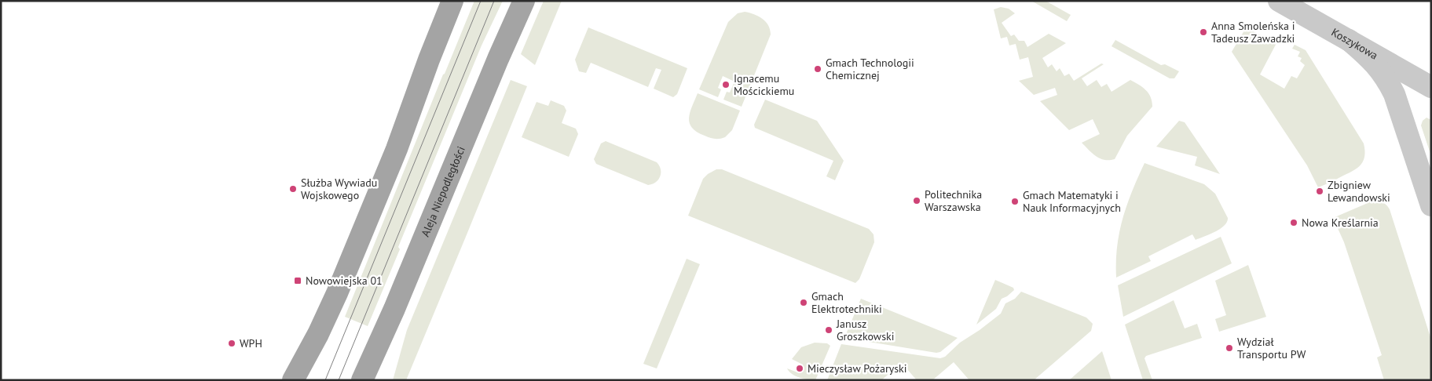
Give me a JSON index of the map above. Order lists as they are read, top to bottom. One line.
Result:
{"streets":{"main road":["Aleja Niepodległości"],"street":["Koszykowa"]},"places":{"other":["Anna Smoleńska i Tadeusz Zawadzki","Gmach Technologii Chemicznej","Ignacemu Mościckiemu","Służba Wywiadu Wojskowego","Zbigniew Lewandowski","Politechnika Warszawska","Gmach Matematyki i Nauk Informacyjnych","Nowa Kreślarnia","Gmach Elektrotechniki","Janusz Groszkowski","WPH","Wydział Transportu PW","Mieczysław Pożaryski"],"transit":["Nowowiejska 01"]}}
